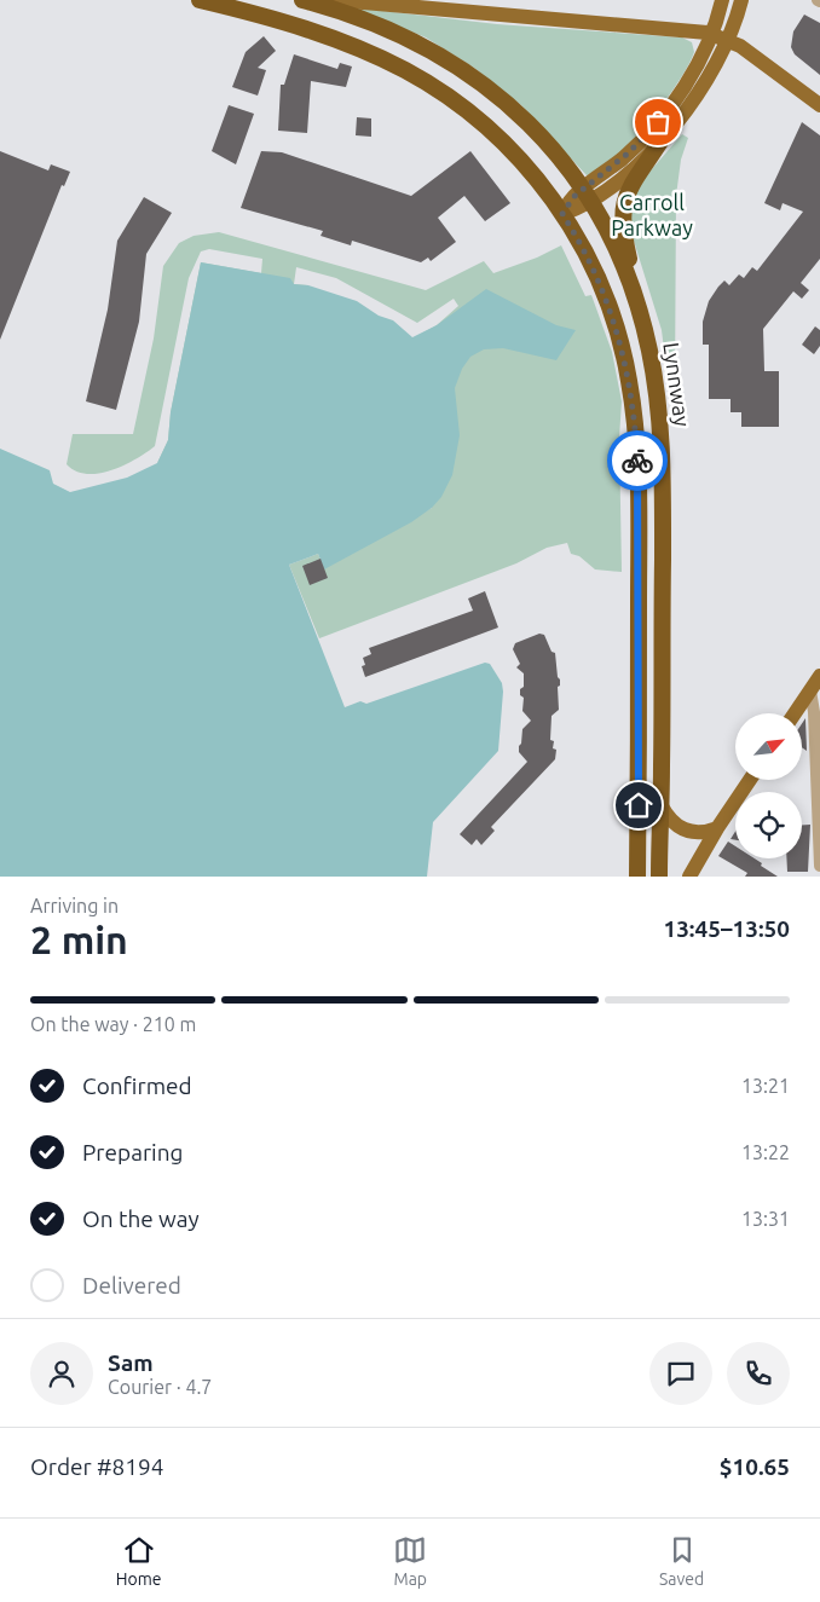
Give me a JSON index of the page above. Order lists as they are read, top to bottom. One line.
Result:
{"streets":{"highway":["Lynnway"]},"parks":["Carroll Parkway"],"north":"top right","page":{"heading":["2 min","Arriving in","13:45–13:50"],"panel":["Sam","Courier · 4.7","Order #8194","$10.65"],"bar":"On the way · 210 m","list":[["Confirmed","13:21"],["Preparing","13:22"],["On the way","13:31"],"Delivered"],"tabs":["Home","Map","Saved"]}}
